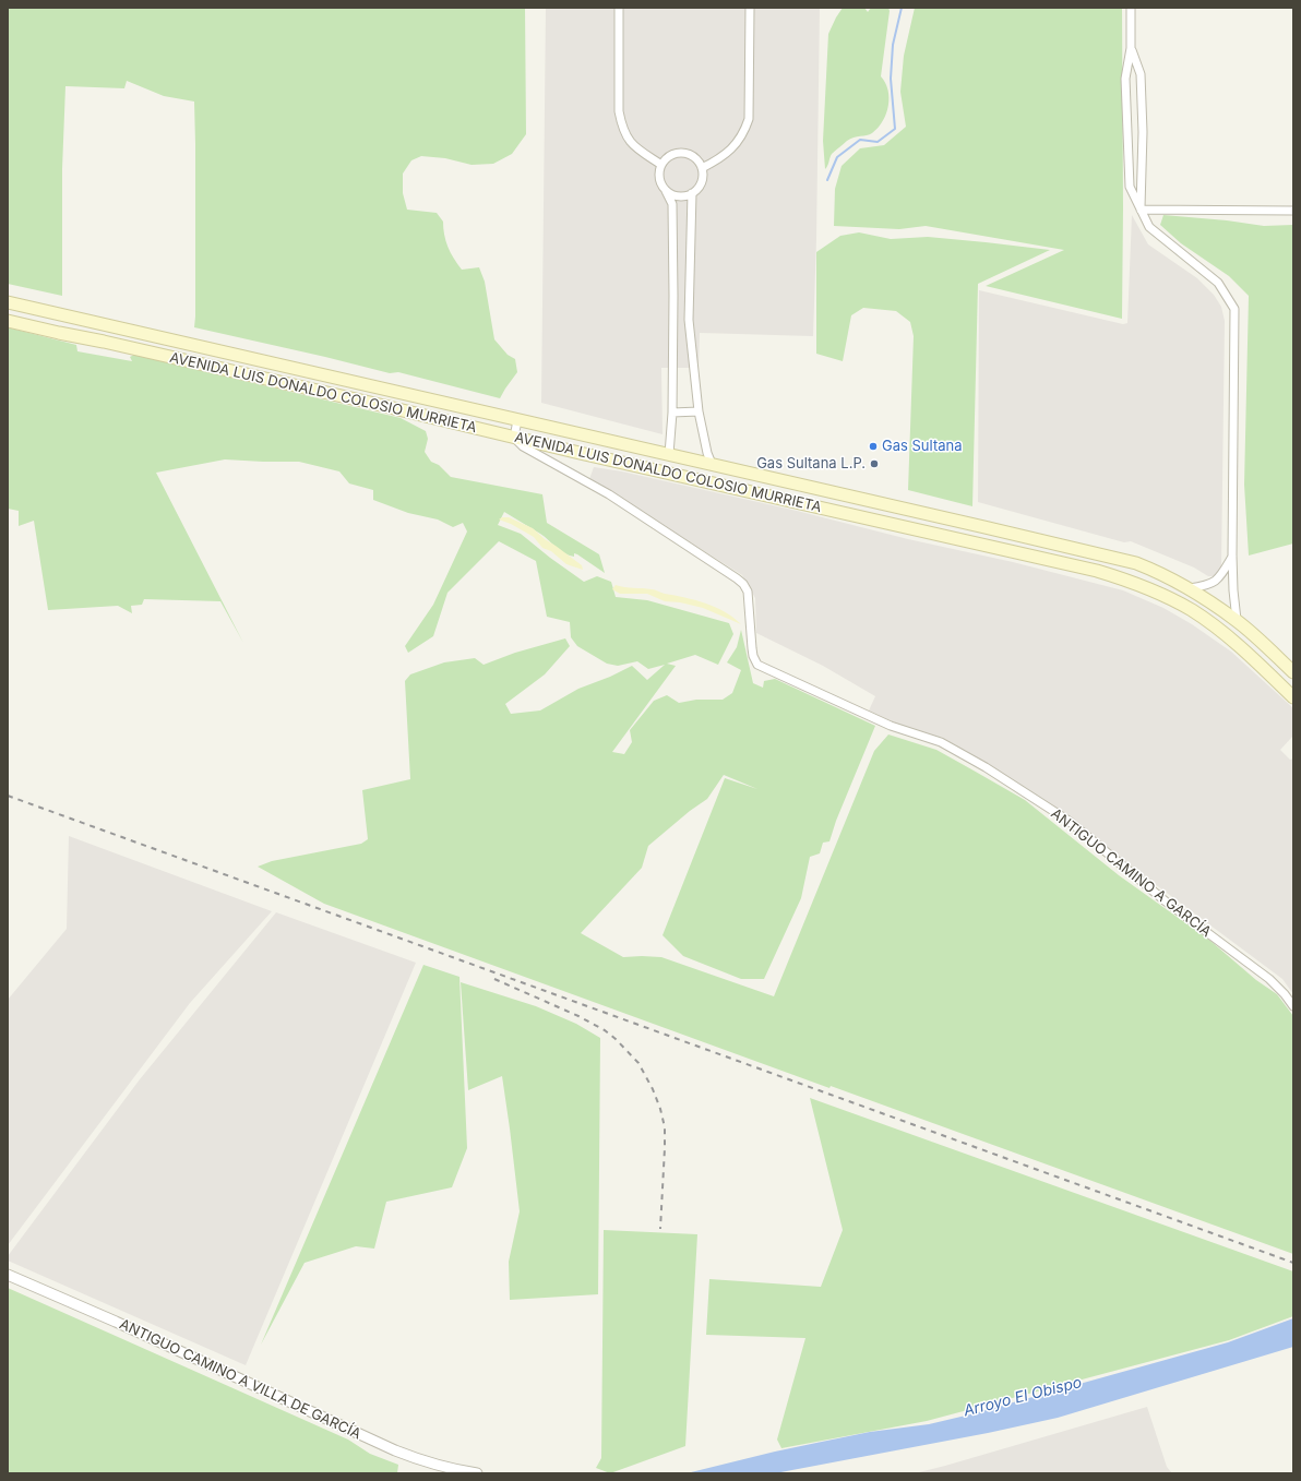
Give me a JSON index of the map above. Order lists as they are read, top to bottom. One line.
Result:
{"streets":{"main road":["AVENIDA LUIS DONALDO COLOSIO MURRIETA"],"street":["ANTIGUO CAMINO A GARCÍA","ANTIGUO CAMINO A VILLA DE GARCÍA"]},"crossings":[["AVENIDA LUIS DONALDO COLOSIO MURRIETA","ANTIGUO CAMINO A GARCÍA"]],"water":["Arroyo El Obispo"],"places":["Gas Sultana","Gas Sultana L.P."]}
